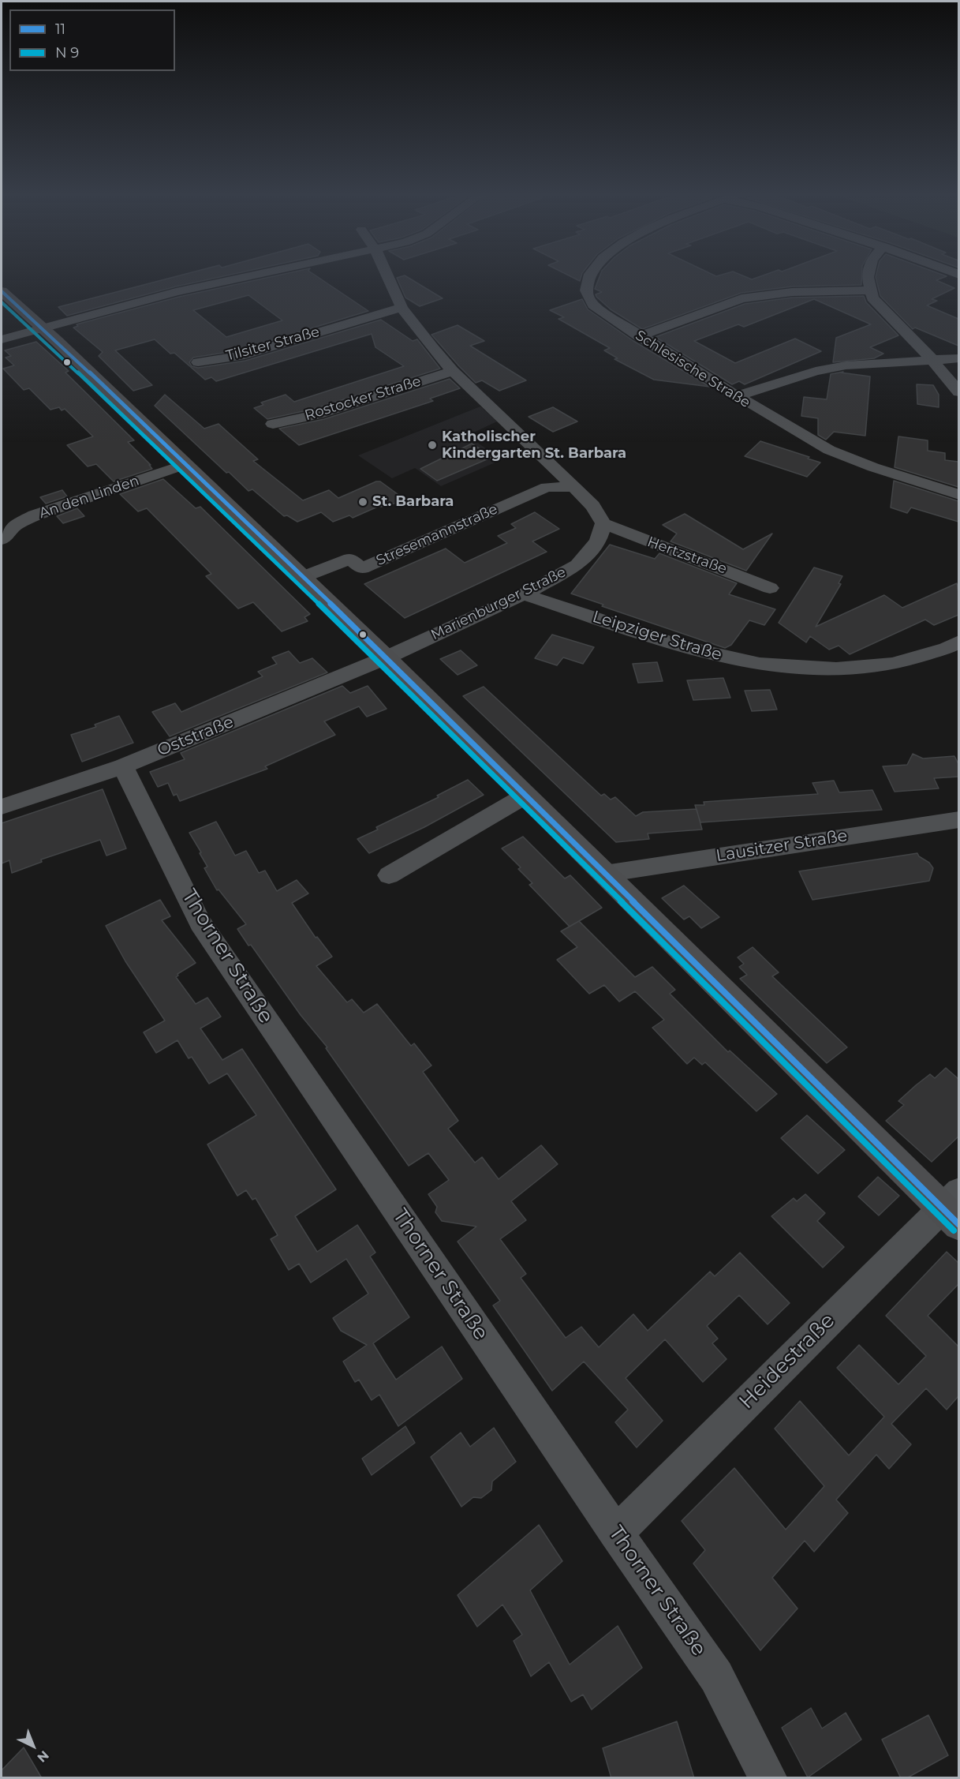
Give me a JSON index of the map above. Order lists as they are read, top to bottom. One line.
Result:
{"streets":{"street":["Tilsiter Straße","Schlesische Straße","Rostocker Straße","An den Linden","Stresemannstraße","Hertzstraße","Marienburger Straße","Leipziger Straße","Oststraße","Lausitzer Straße","Thorner Straße","Heidestraße"]},"crossings":[["Hertzstraße","Marienburger Straße"],["Marienburger Straße","Leipziger Straße"],["Marienburger Straße","Oststraße"],["Oststraße","Thorner Straße"],["Thorner Straße","Heidestraße"]],"places":["Katholischer Kindergarten St. Barbara","St. Barbara"],"lines":["transit line 11"],"legend":["11","N 9"],"north":"bottom right"}
